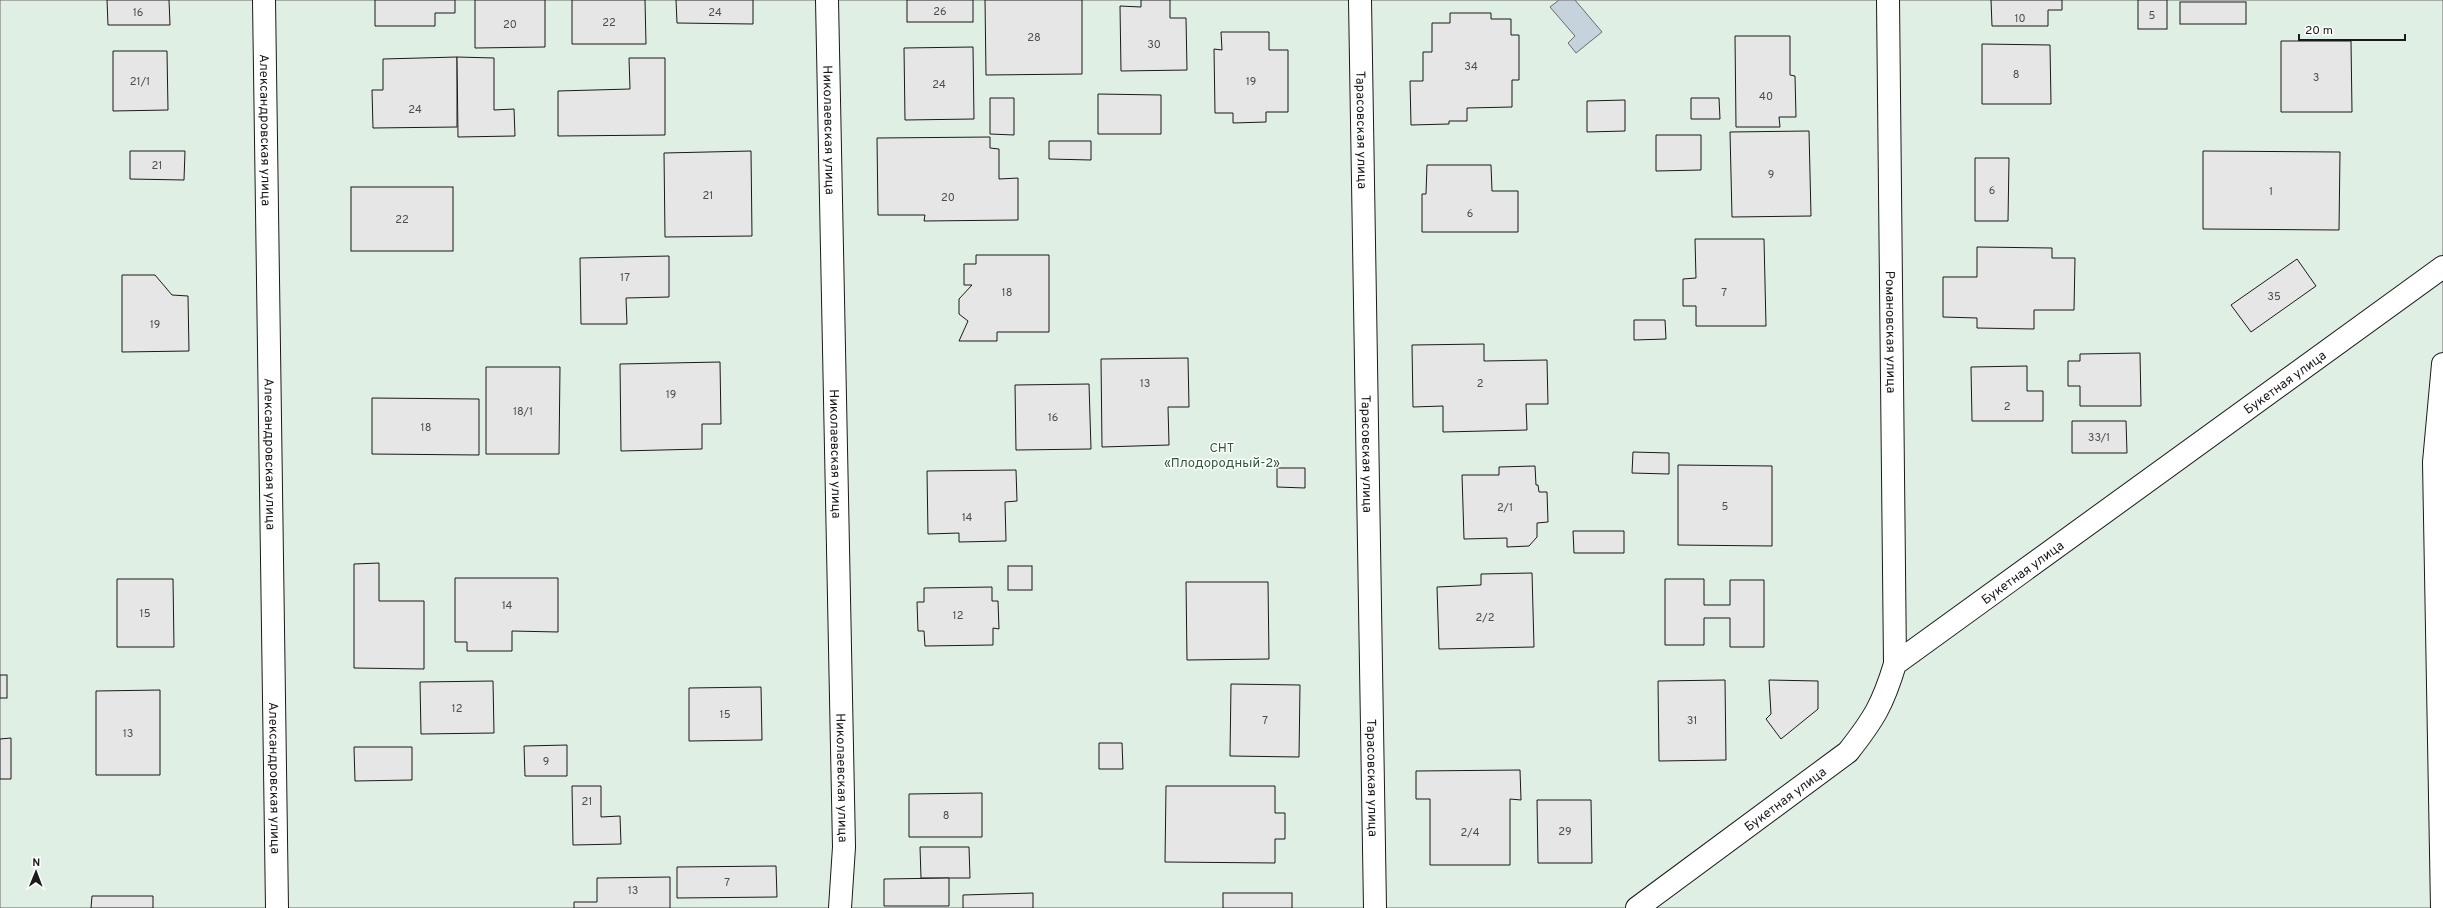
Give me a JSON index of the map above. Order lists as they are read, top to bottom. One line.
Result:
{"streets":{"street":["Александровская улица","Николаевская улица","Тарасовская улица","Романовская улица","Букетная улица"]},"crossings":[["Романовская улица","Букетная улица"]],"parks":["СНТ «Плодородный-2»"],"house_numbers":["26","16","24","5","10","22","20","28","30","34","8","3","21/1","19","24","40","24","21","9","6","1","21","20","6","22","17","18","7","35","19","13","2","19","2","18/1","16","18","33/1","5","2/1","14","14","15","12","2/2","12","15","7","31","13","9","21","8","29","2/4","7","13"],"scale_bar":"20 m","north":"top"}
